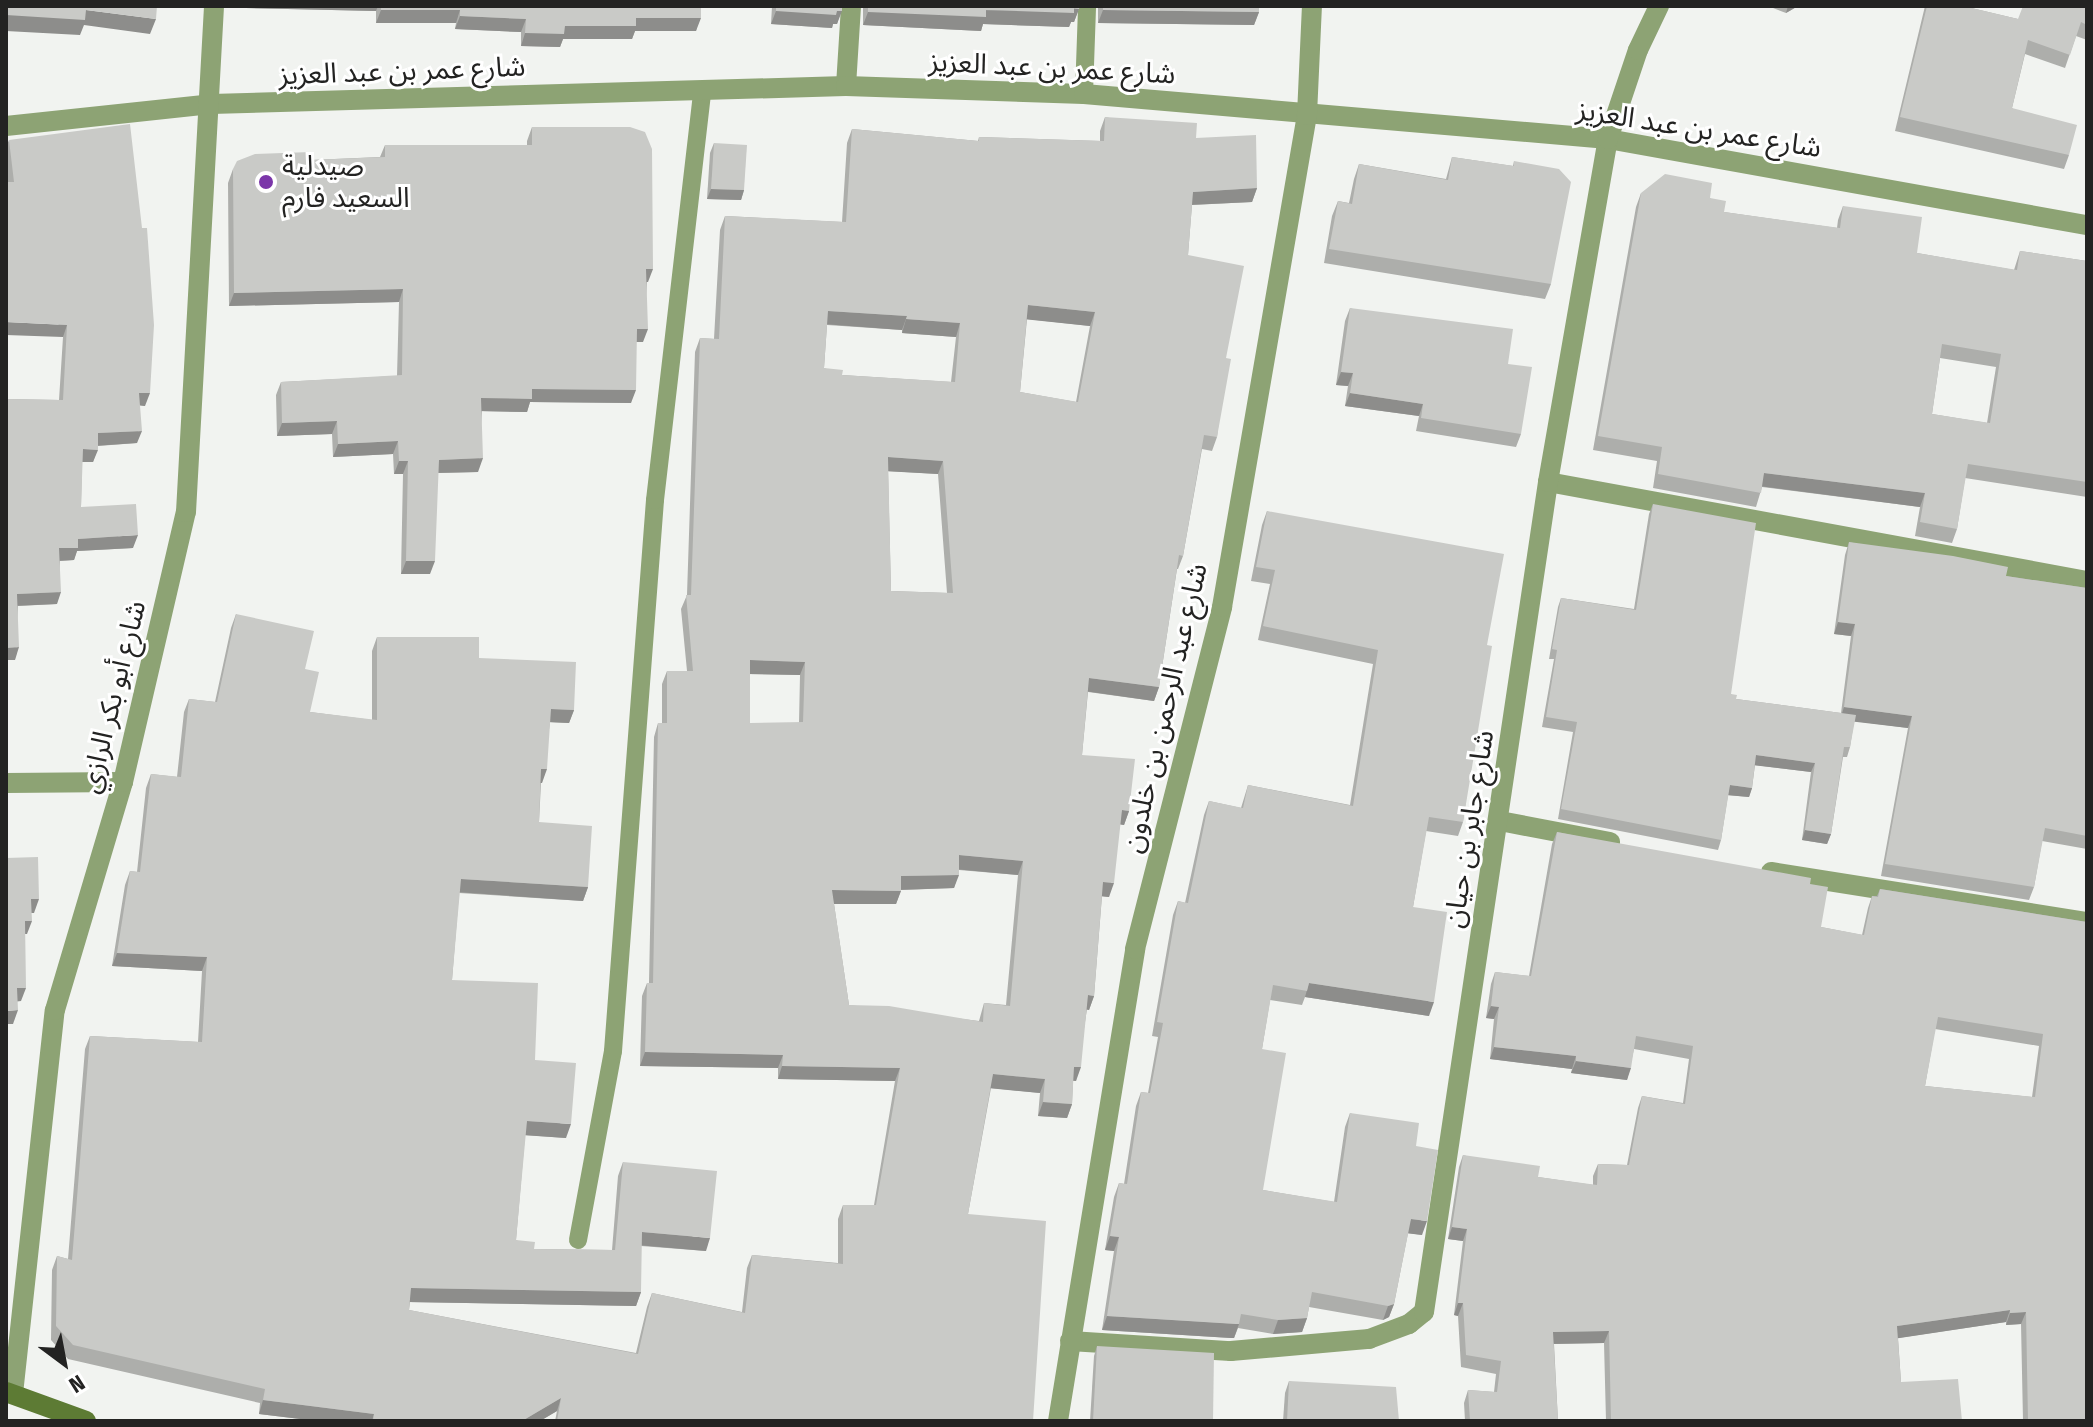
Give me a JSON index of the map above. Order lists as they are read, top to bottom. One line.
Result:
{"streets":{"street":["شارع عمر بن عبد العزيز","شارع أبو بكر الرازي","شارع عبد الرحمن بن خلدون","شارع جابر بن حيان"]},"crossings":[["شارع عمر بن عبد العزيز","شارع أبو بكر الرازي"],["شارع عمر بن عبد العزيز","شارع عبد الرحمن بن خلدون"],["شارع عمر بن عبد العزيز","شارع جابر بن حيان"],["شارع عبد الرحمن بن خلدون","شارع جابر بن حيان"]],"places":["صيدلية السعيد فارم"],"north":"bottom right"}
